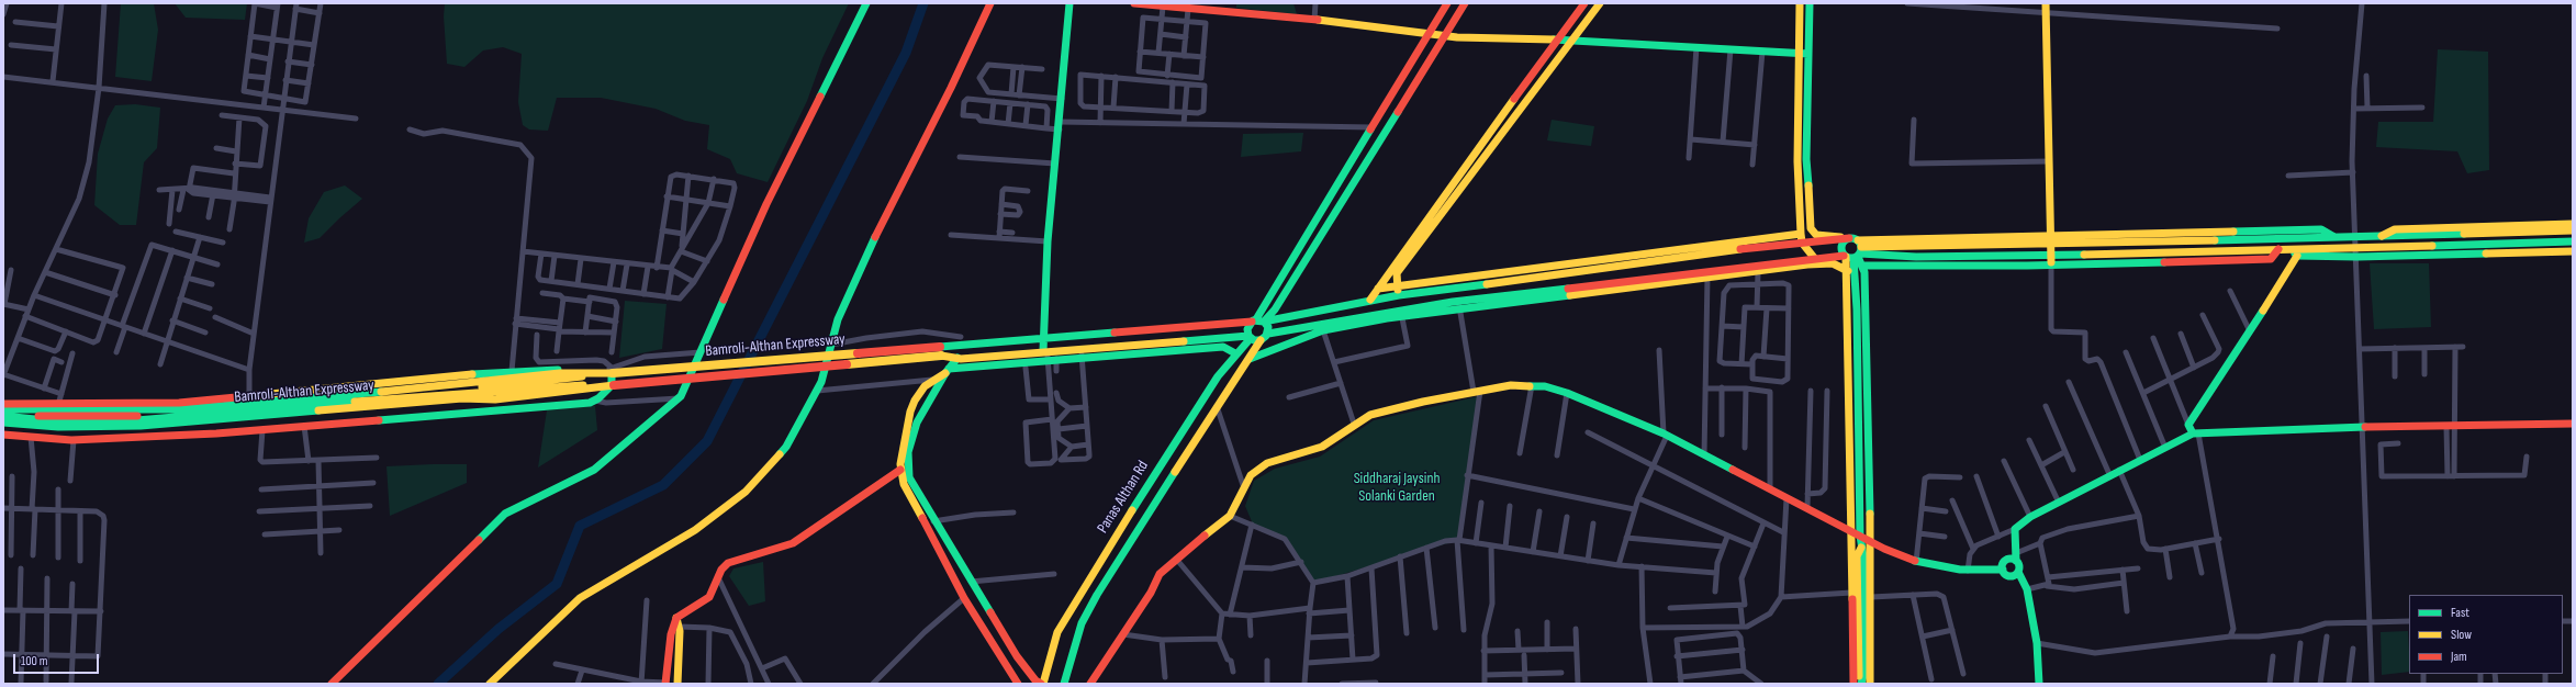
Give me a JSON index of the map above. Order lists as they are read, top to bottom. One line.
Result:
{"streets":{"street":["Bamroli-Althan Expressway","Panas Althan Rd"]},"parks":["Siddharaj Jaysinh Solanki Garden"],"legend":["Fast","Slow","Jam"],"scale_bar":"100 m"}
